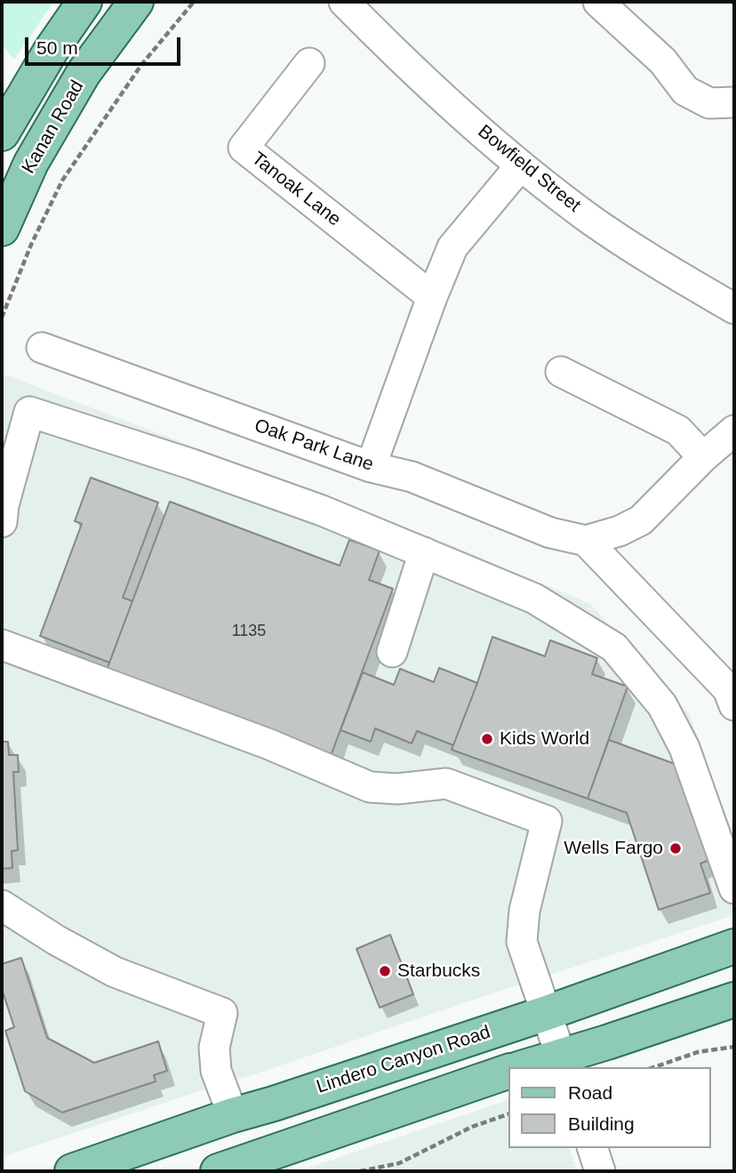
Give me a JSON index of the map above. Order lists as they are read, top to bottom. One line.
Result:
{"streets":{"main road":["Kanan Road","Lindero Canyon Road"],"street":["Bowfield Street","Tanoak Lane","Oak Park Lane"]},"places":["Kids World","Wells Fargo","Starbucks"],"house_numbers":["1135"],"legend":["Road","Building"],"scale_bar":"50 m"}
